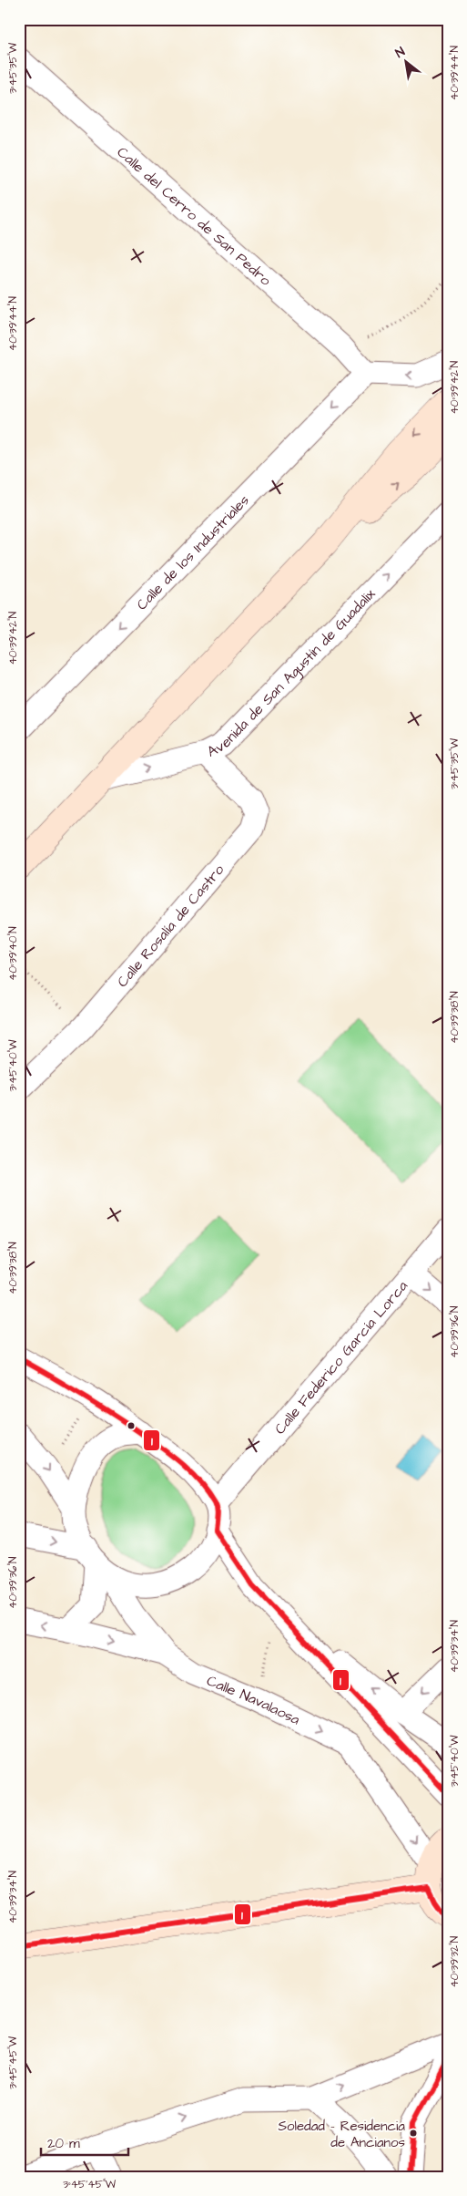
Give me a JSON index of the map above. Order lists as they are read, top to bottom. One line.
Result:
{"streets":{"street":["Calle del Cerro de San Pedro","Calle de los Industriales","Avenida de San Agustín de Guadalix","Calle Rosalía de Castro","Calle Federico García Lorca","Calle Navalaosa"]},"crossings":[["Calle del Cerro de San Pedro","Calle de los Industriales"],["Avenida de San Agustín de Guadalix","Calle Rosalía de Castro"]],"one_way":["Calle de los Industriales","Avenida de San Agustín de Guadalix"],"places":["Soledad - Residencia de Ancianos"],"lines":["transit line 1"],"scale_bar":"20 m","north":"top left","coordinates":["3°45'35\"W","40°39'44\"N","40°39'42\"N","40°39'40\"N","40°39'38\"N","3°45'40\"W","40°39'36\"N","40°39'34\"N","40°39'32\"N","3°45'45\"W"]}
